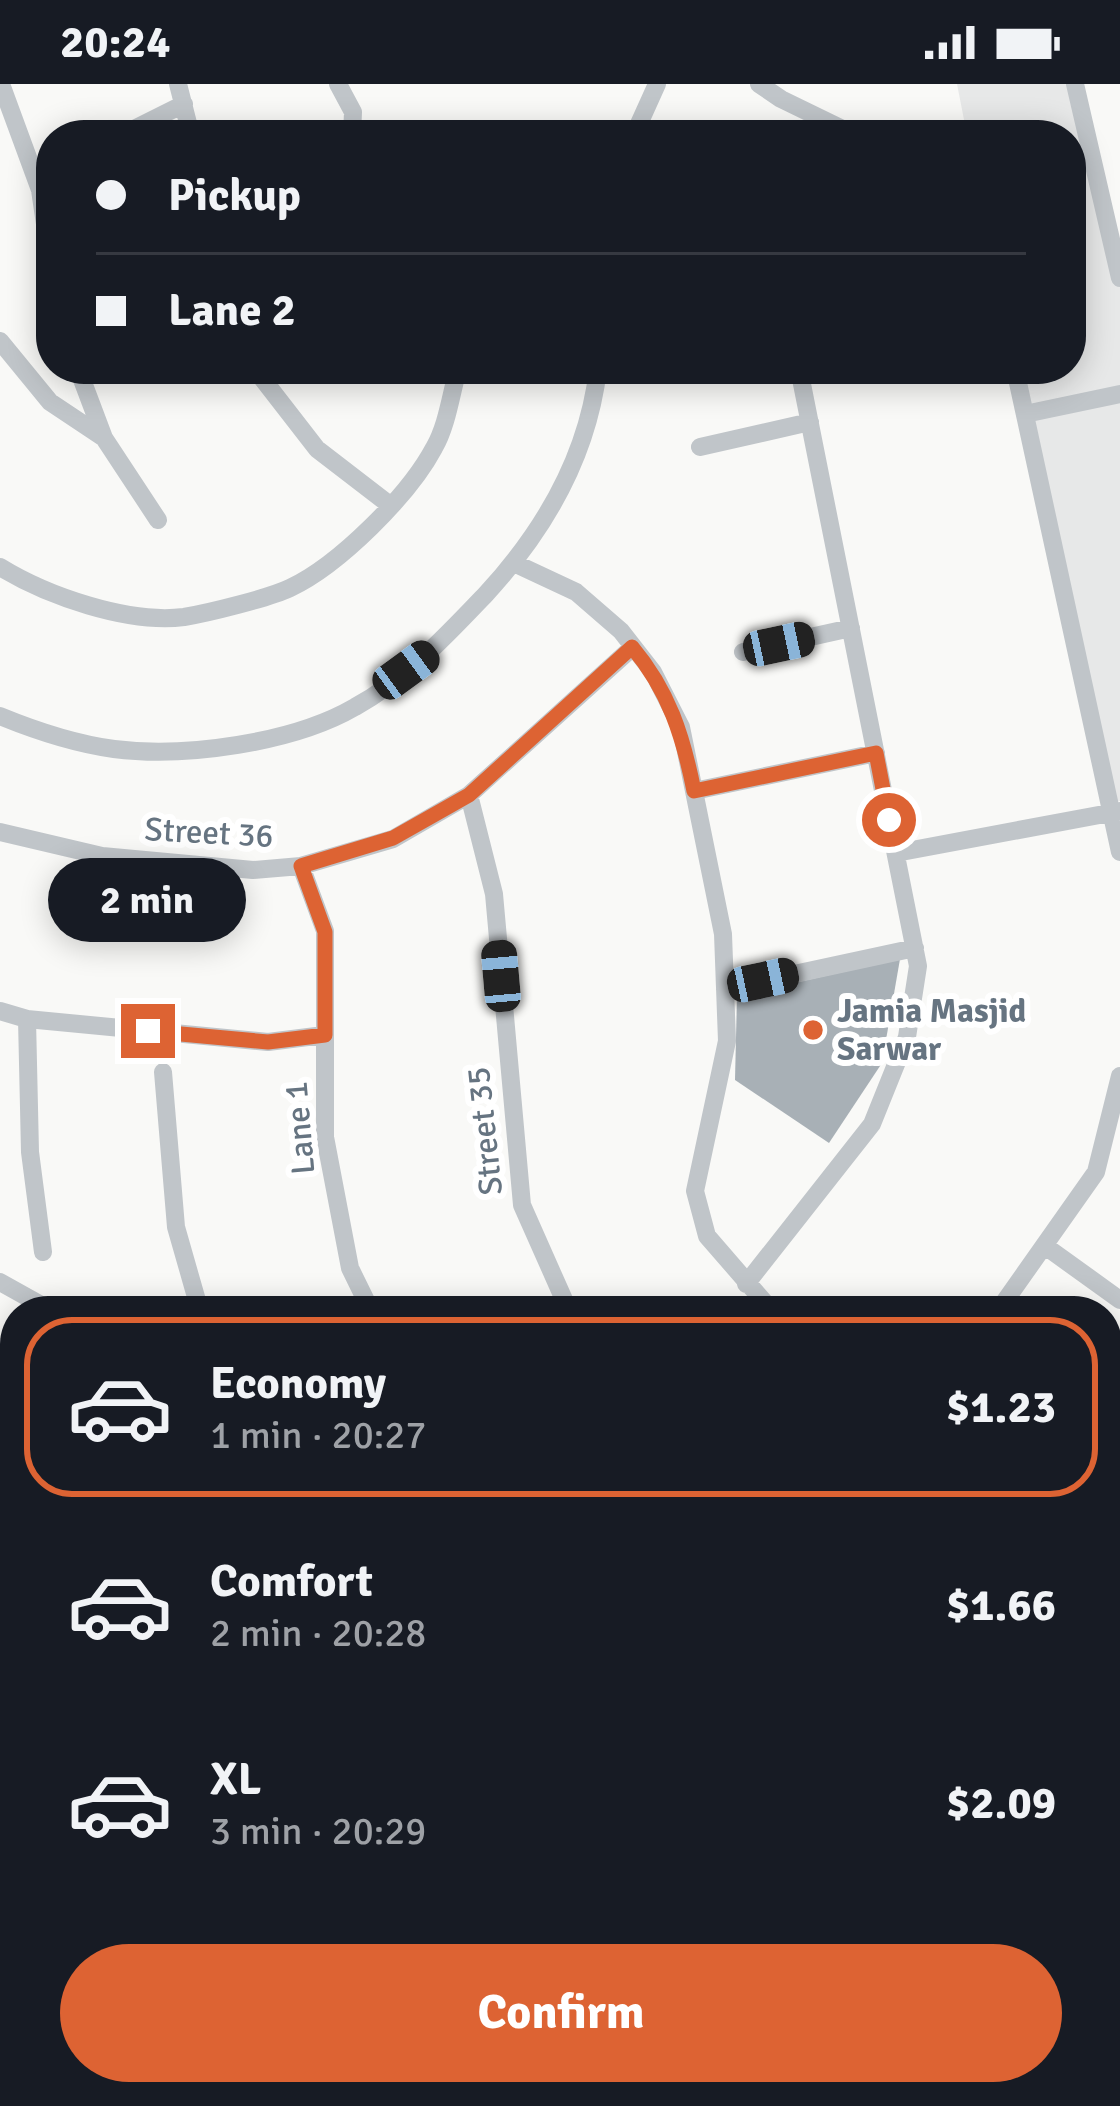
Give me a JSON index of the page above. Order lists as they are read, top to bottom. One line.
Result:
{"streets":{"street":["Street 36","Lane 1","Street 35"]},"crossings":[["Street 36","Lane 1"],["Street 36","Street 35"]],"places":["Jamia Masjid Sarwar"],"page":{"status":"20:24","banner":["Pickup","Lane 2"],"bubble":"2 min","list":[{"name":"Economy","note":"1 min · 20:27","value":"$1.23"},{"name":"Comfort","note":"2 min · 20:28","value":"$1.66"},{"name":"XL","note":"3 min · 20:29","value":"$2.09"}],"buttons":"Confirm"}}
